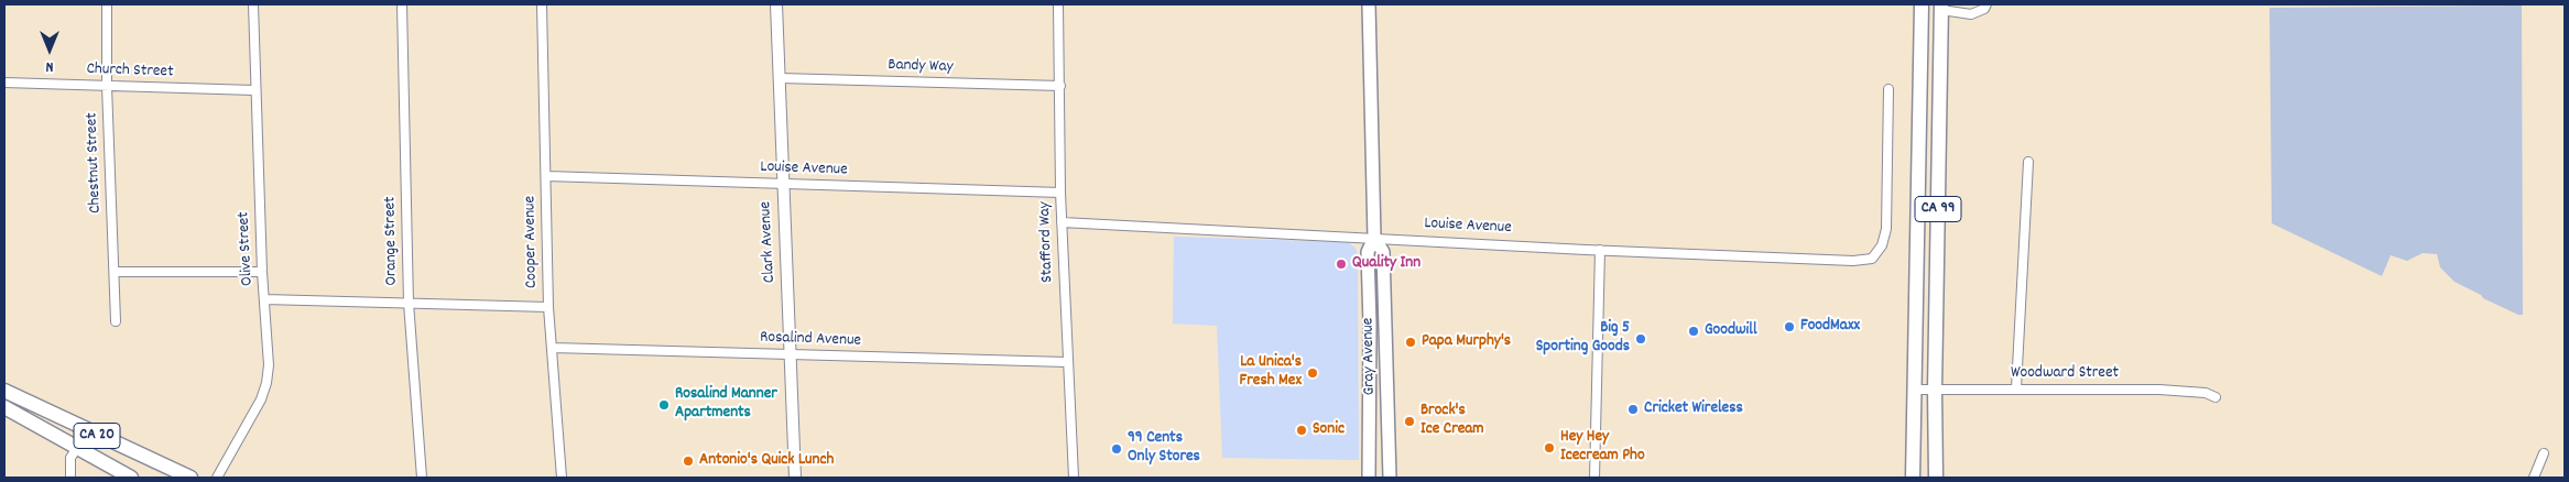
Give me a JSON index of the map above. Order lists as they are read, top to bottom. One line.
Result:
{"streets":{"highway":["CA 99","CA 20"],"main road":["Gray Avenue"],"street":["Bandy Way","Church Street","Chestnut Street","Louise Avenue","Orange Street","Cooper Avenue","Clark Avenue","Stafford Way","Olive Street","Rosalind Avenue","Woodward Street"]},"crossings":[["Bandy Way","Clark Avenue"],["Bandy Way","Stafford Way"],["Church Street","Chestnut Street"],["Church Street","Olive Street"],["Louise Avenue","Cooper Avenue"],["Louise Avenue","Clark Avenue"],["Louise Avenue","Stafford Way"],["Louise Avenue","Gray Avenue"],["CA 99","Woodward Street"],["Cooper Avenue","Rosalind Avenue"],["Clark Avenue","Rosalind Avenue"],["Stafford Way","Rosalind Avenue"]],"places":["Quality Inn","FoodMaxx","Goodwill","Big 5 Sporting Goods","Papa Murphy's","La Unica's Fresh Mex","Rosalind Manner Apartments","Cricket Wireless","Brock's Ice Cream","Sonic","Hey Hey Icecream Pho","99 Cents Only Stores","Antonio's Quick Lunch"],"north":"bottom"}
